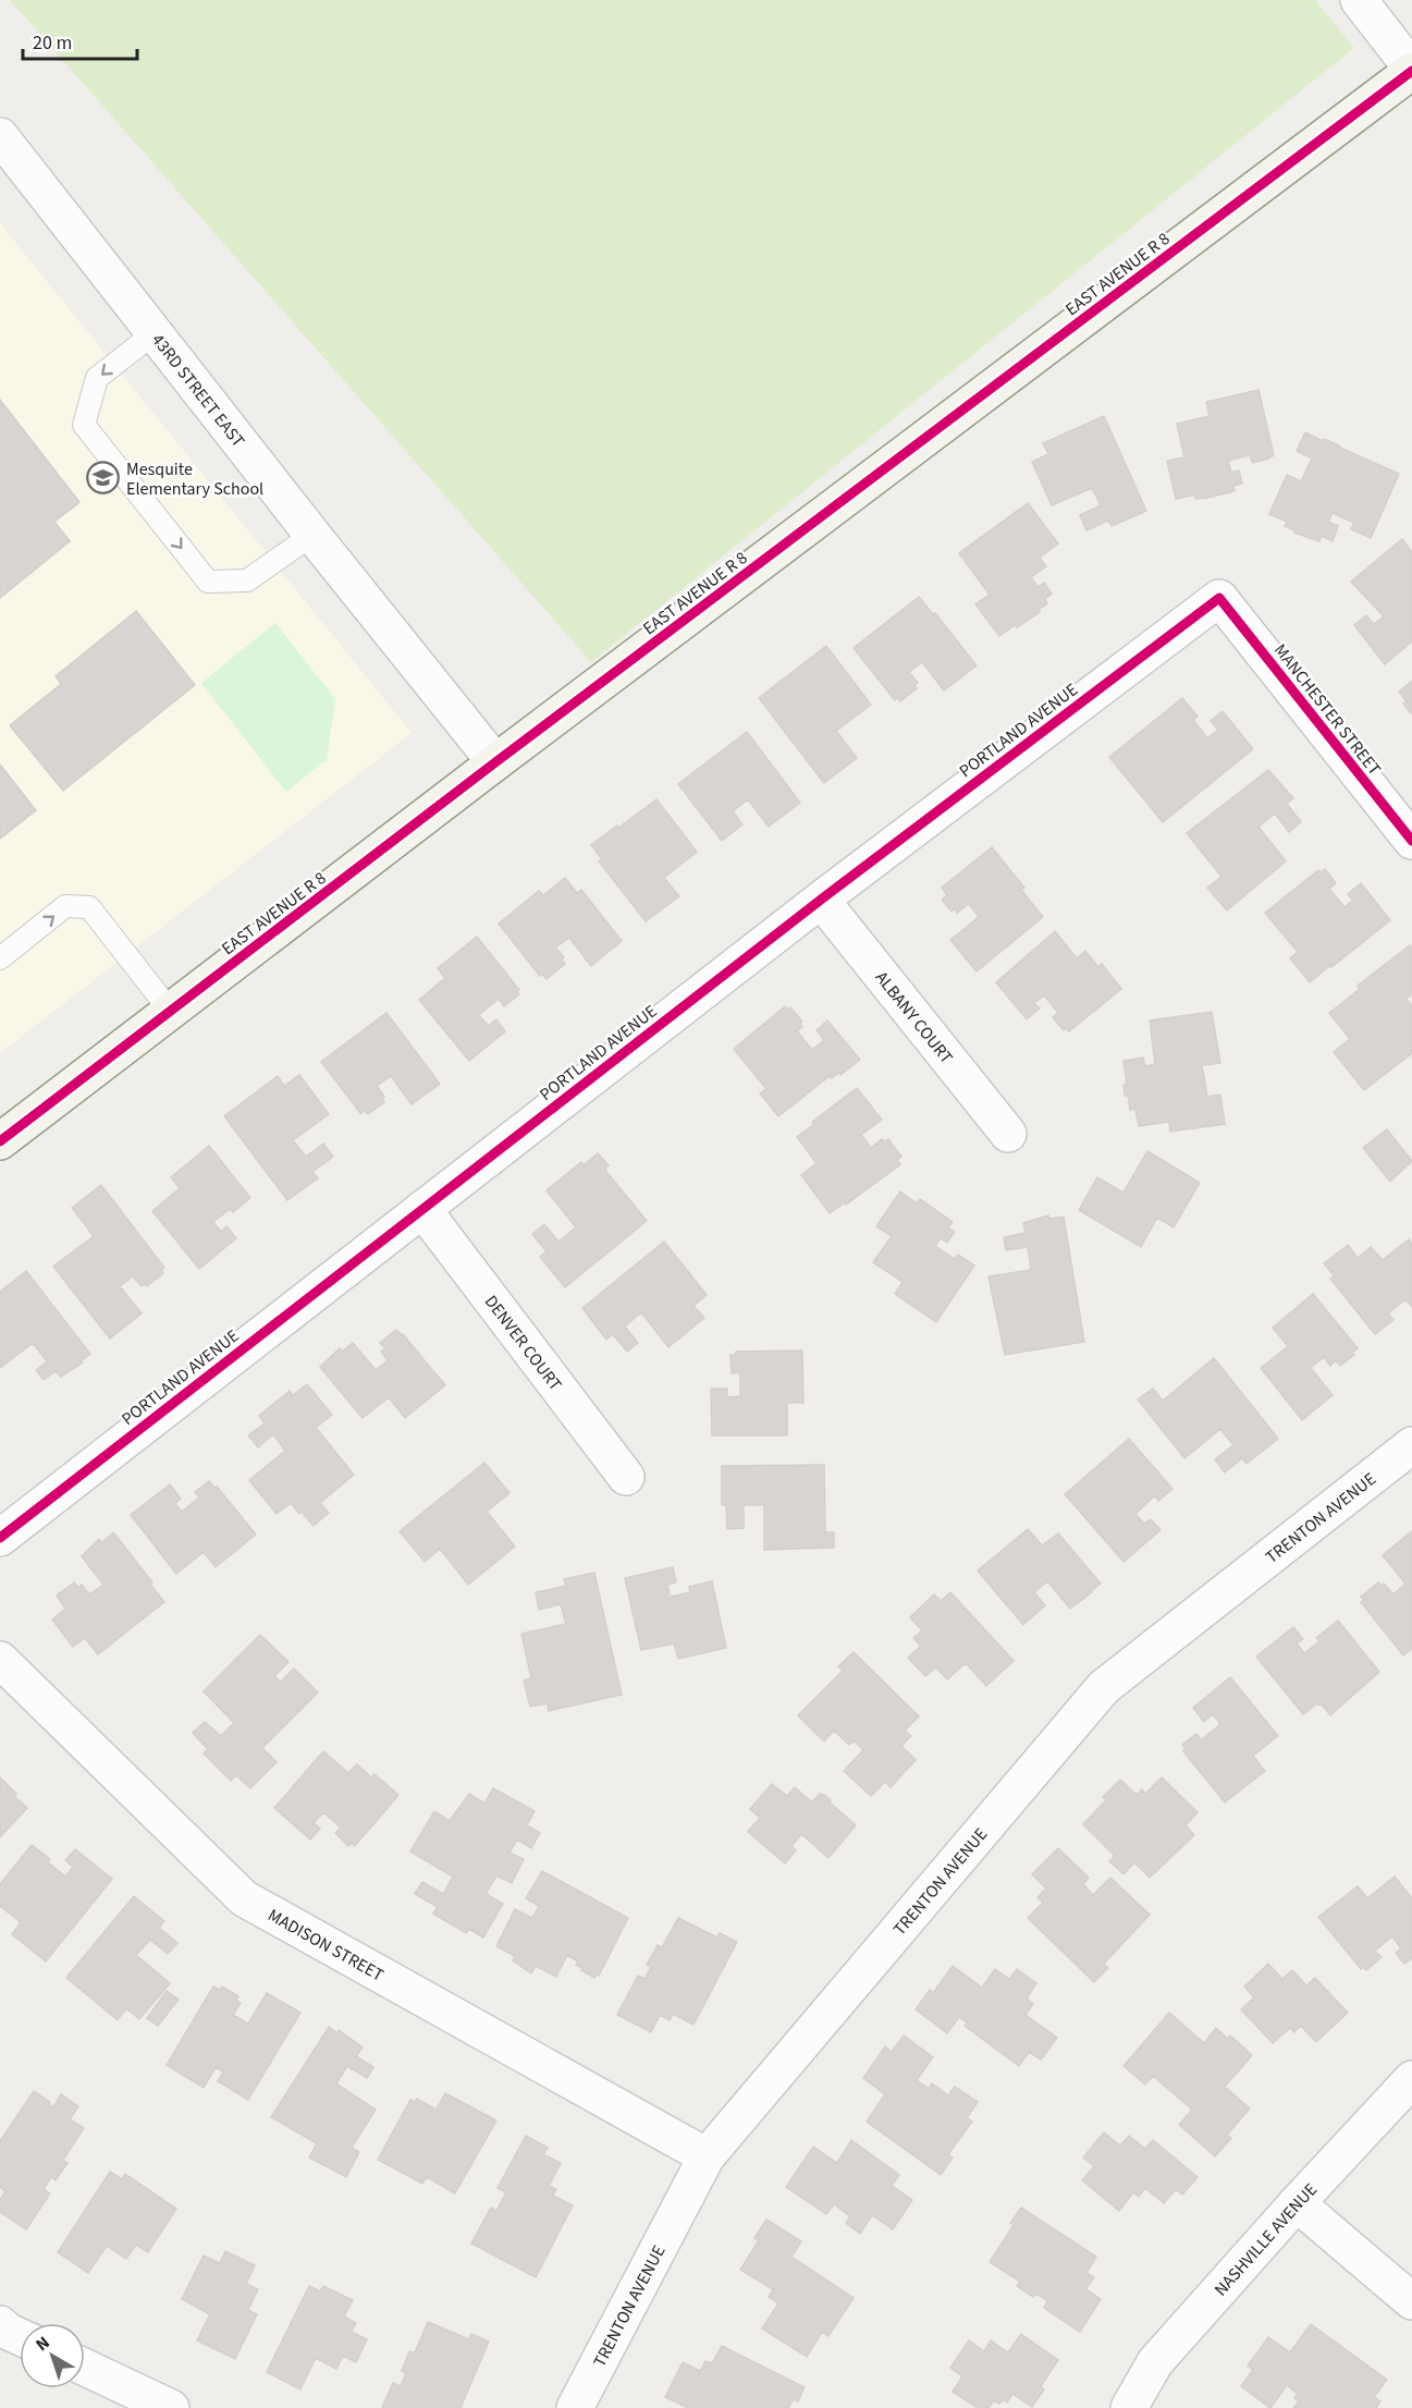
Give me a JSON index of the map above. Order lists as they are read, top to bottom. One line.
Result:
{"streets":{"street":["EAST AVENUE R 8","43RD STREET EAST","MANCHESTER STREET","PORTLAND AVENUE","ALBANY COURT","DENVER COURT","TRENTON AVENUE","MADISON STREET","NASHVILLE AVENUE"]},"crossings":[["EAST AVENUE R 8","43RD STREET EAST"],["MANCHESTER STREET","PORTLAND AVENUE"],["PORTLAND AVENUE","ALBANY COURT"],["PORTLAND AVENUE","DENVER COURT"],["TRENTON AVENUE","MADISON STREET"]],"places":{"school or university":["Mesquite Elementary School"]},"scale_bar":"20 m","north":"top left"}
